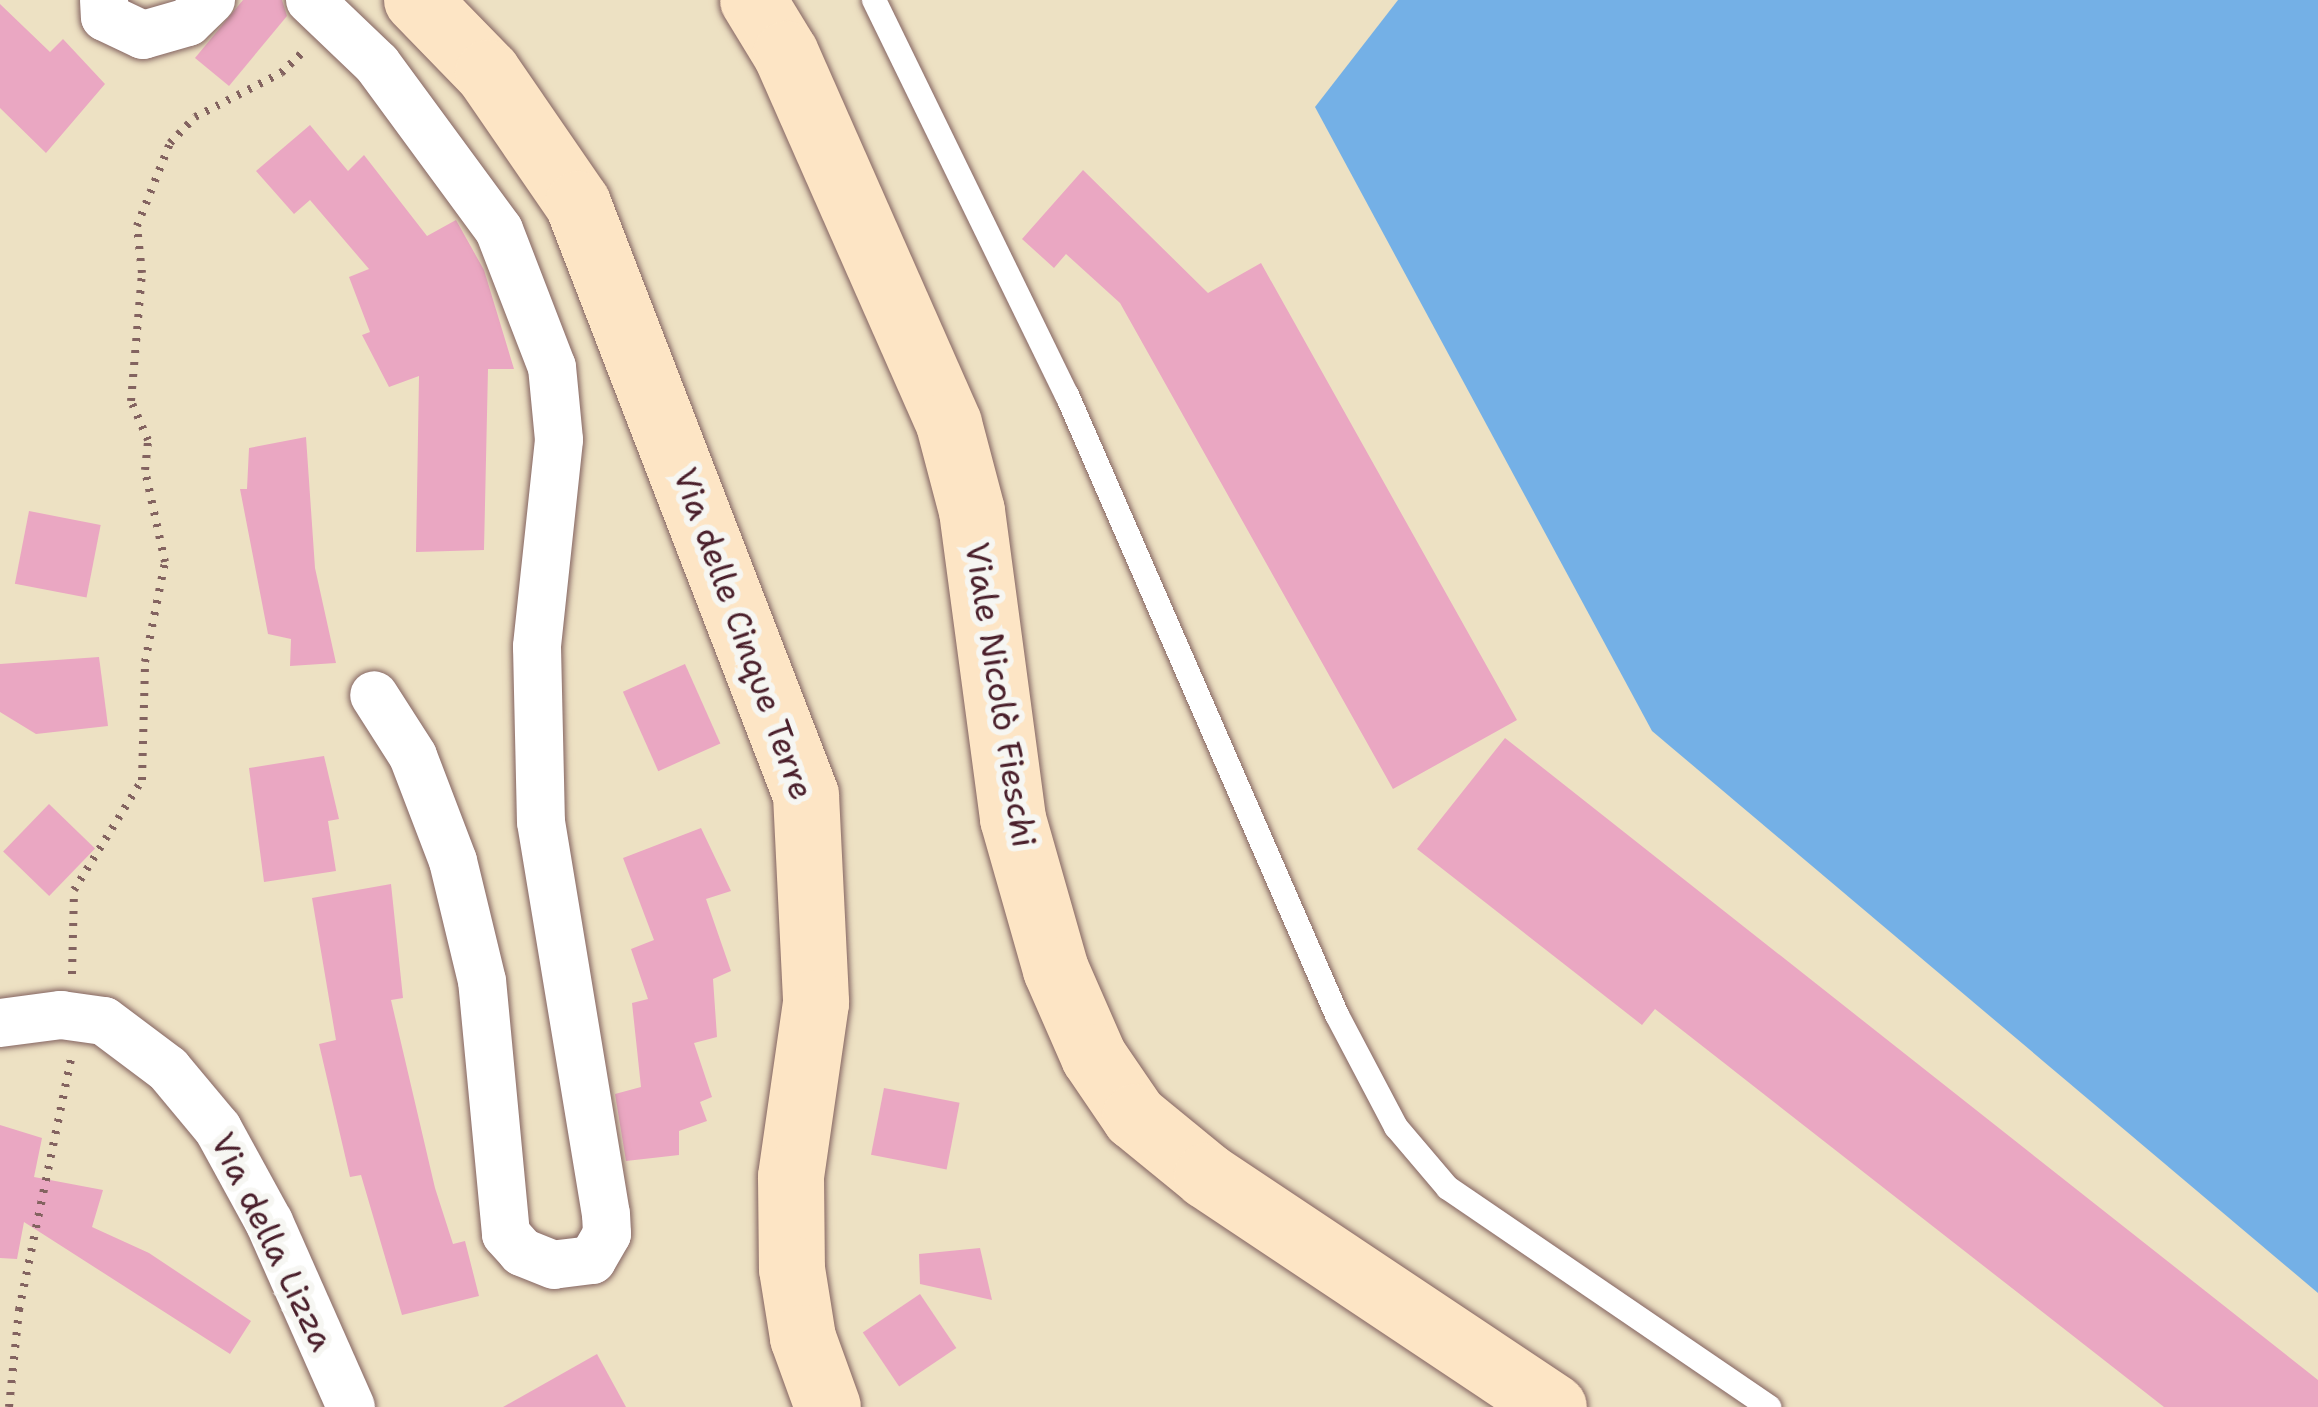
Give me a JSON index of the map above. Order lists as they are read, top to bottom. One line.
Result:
{"streets":{"main road":["Via delle Cinque Terre","Viale Nicolò Fieschi"],"street":["Via della Lizza"]}}
